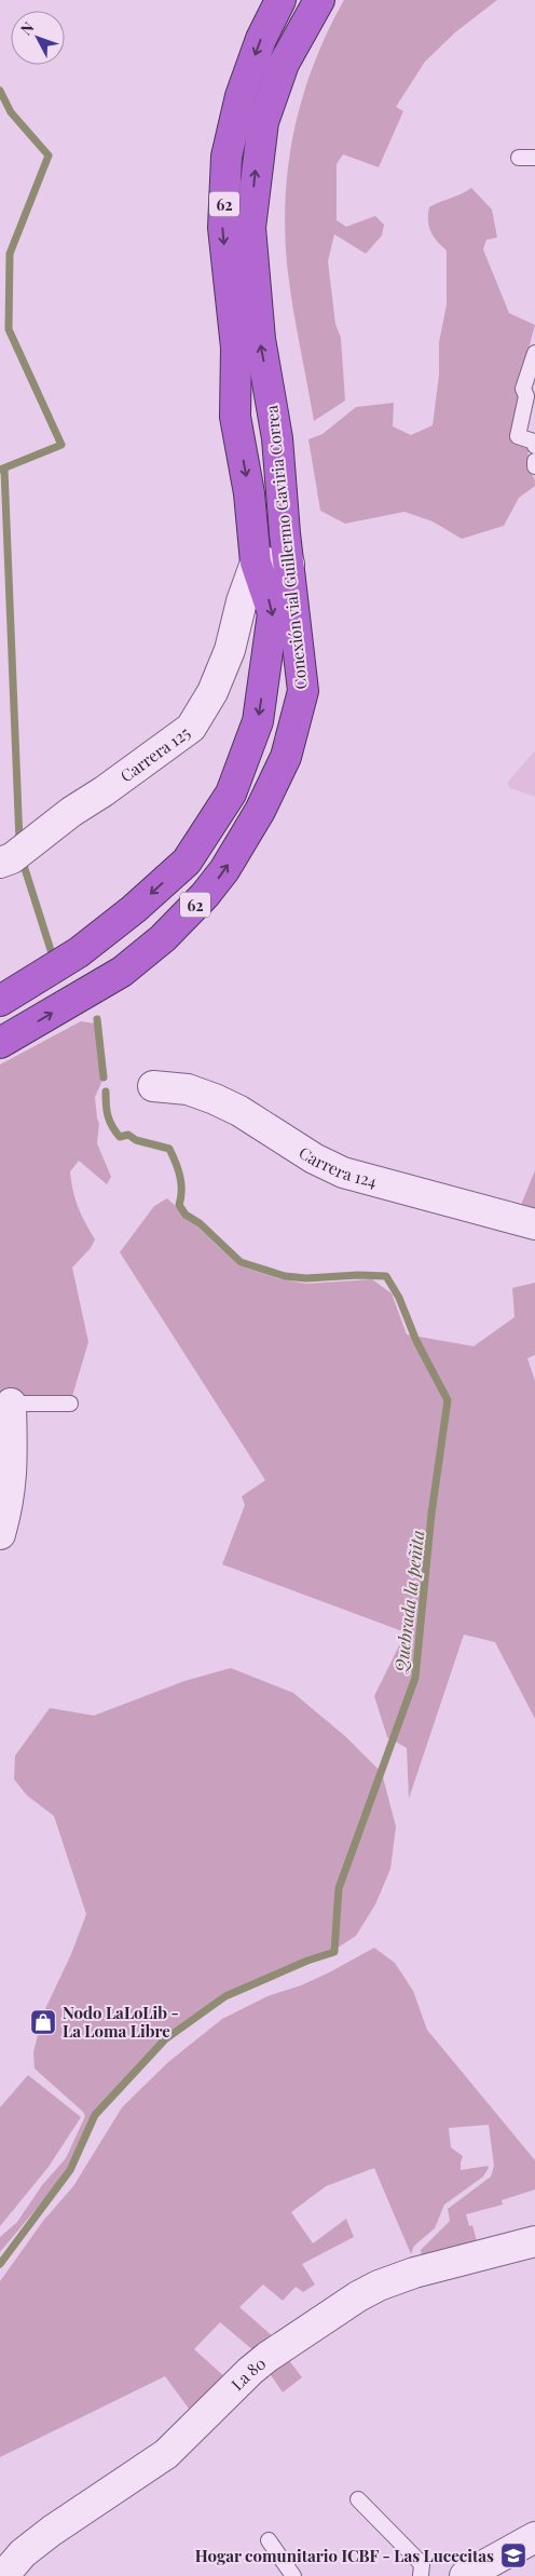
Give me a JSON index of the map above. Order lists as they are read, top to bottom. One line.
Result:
{"streets":{"highway":["62","Conexión vial Guillermo Gaviria Correa"],"street":["Carrera 125","Carrera 124","La 80"]},"crossings":[["Conexión vial Guillermo Gaviria Correa","Carrera 125"]],"water":["Quebrada la peñita"],"places":{"shop":["Nodo LaLoLib - La Loma Libre"],"school or university":["Hogar comunitario ICBF - Las Lucecitas"]},"north":"top left"}
